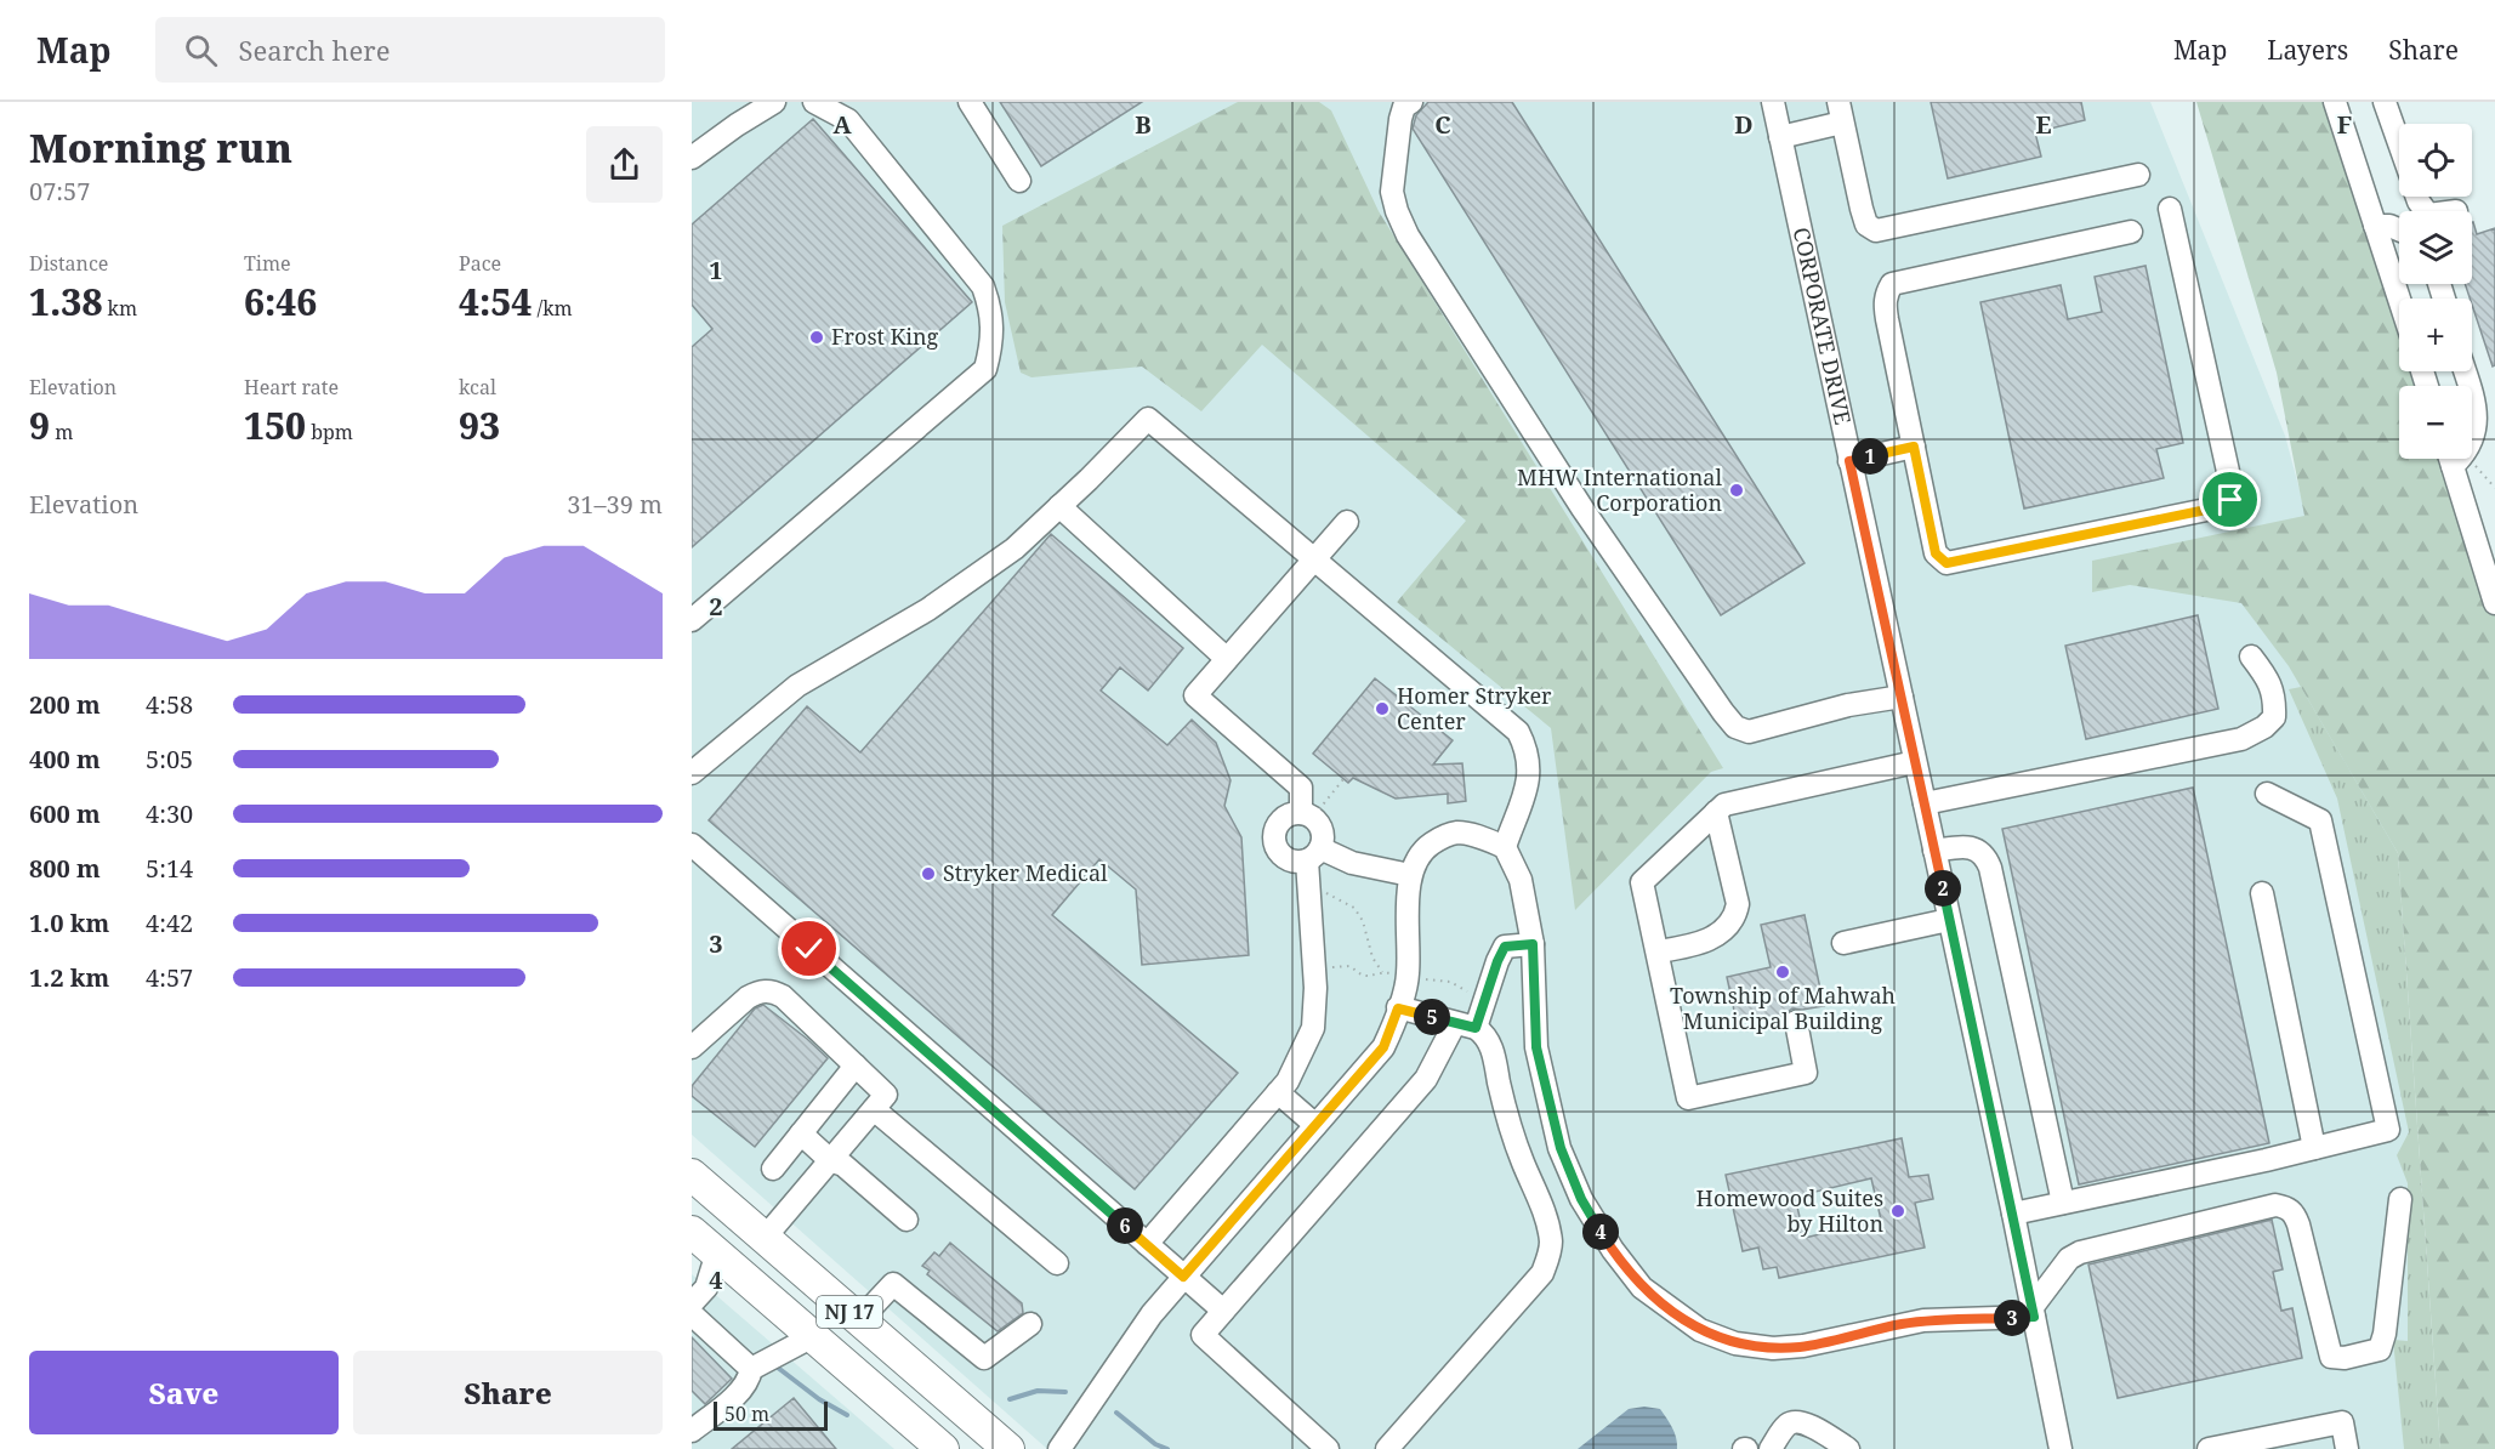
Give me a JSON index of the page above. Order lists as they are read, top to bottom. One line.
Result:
{"streets":{"highway":["NJ 17"],"street":["CORPORATE DRIVE"]},"places":["Frost King","MHW International Corporation","Homer Stryker Center","Stryker Medical","Township of Mahwah Municipal Building","Homewood Suites by Hilton"],"scale_bar":"50 m","page":{"header":"Map","search":"Search here","nav":["Map","Layers","Share"],"heading":["Morning run","07:57"],"map_buttons":["+","−"],"stats":[["Distance","1.38 km"],["Time","6:46"],["Pace","4:54 /km"],["Elevation","9 m"],["Heart rate","150 bpm"],["kcal","93"]],"pins":["1","2","5","6","4","3"],"chart":["Elevation","31–39 m"],"list":[{"name":"200 m","note":"4:58"},{"name":"400 m","note":"5:05"},{"name":"600 m","note":"4:30"},{"name":"800 m","note":"5:14"},{"name":"1.0 km","note":"4:42"},{"name":"1.2 km","note":"4:57"}],"buttons":["Save","Share"],"scale":"50 m"},"grid":{"columns":["A","B","C","D","E","F"],"rows":["1","2","3","4"]}}
